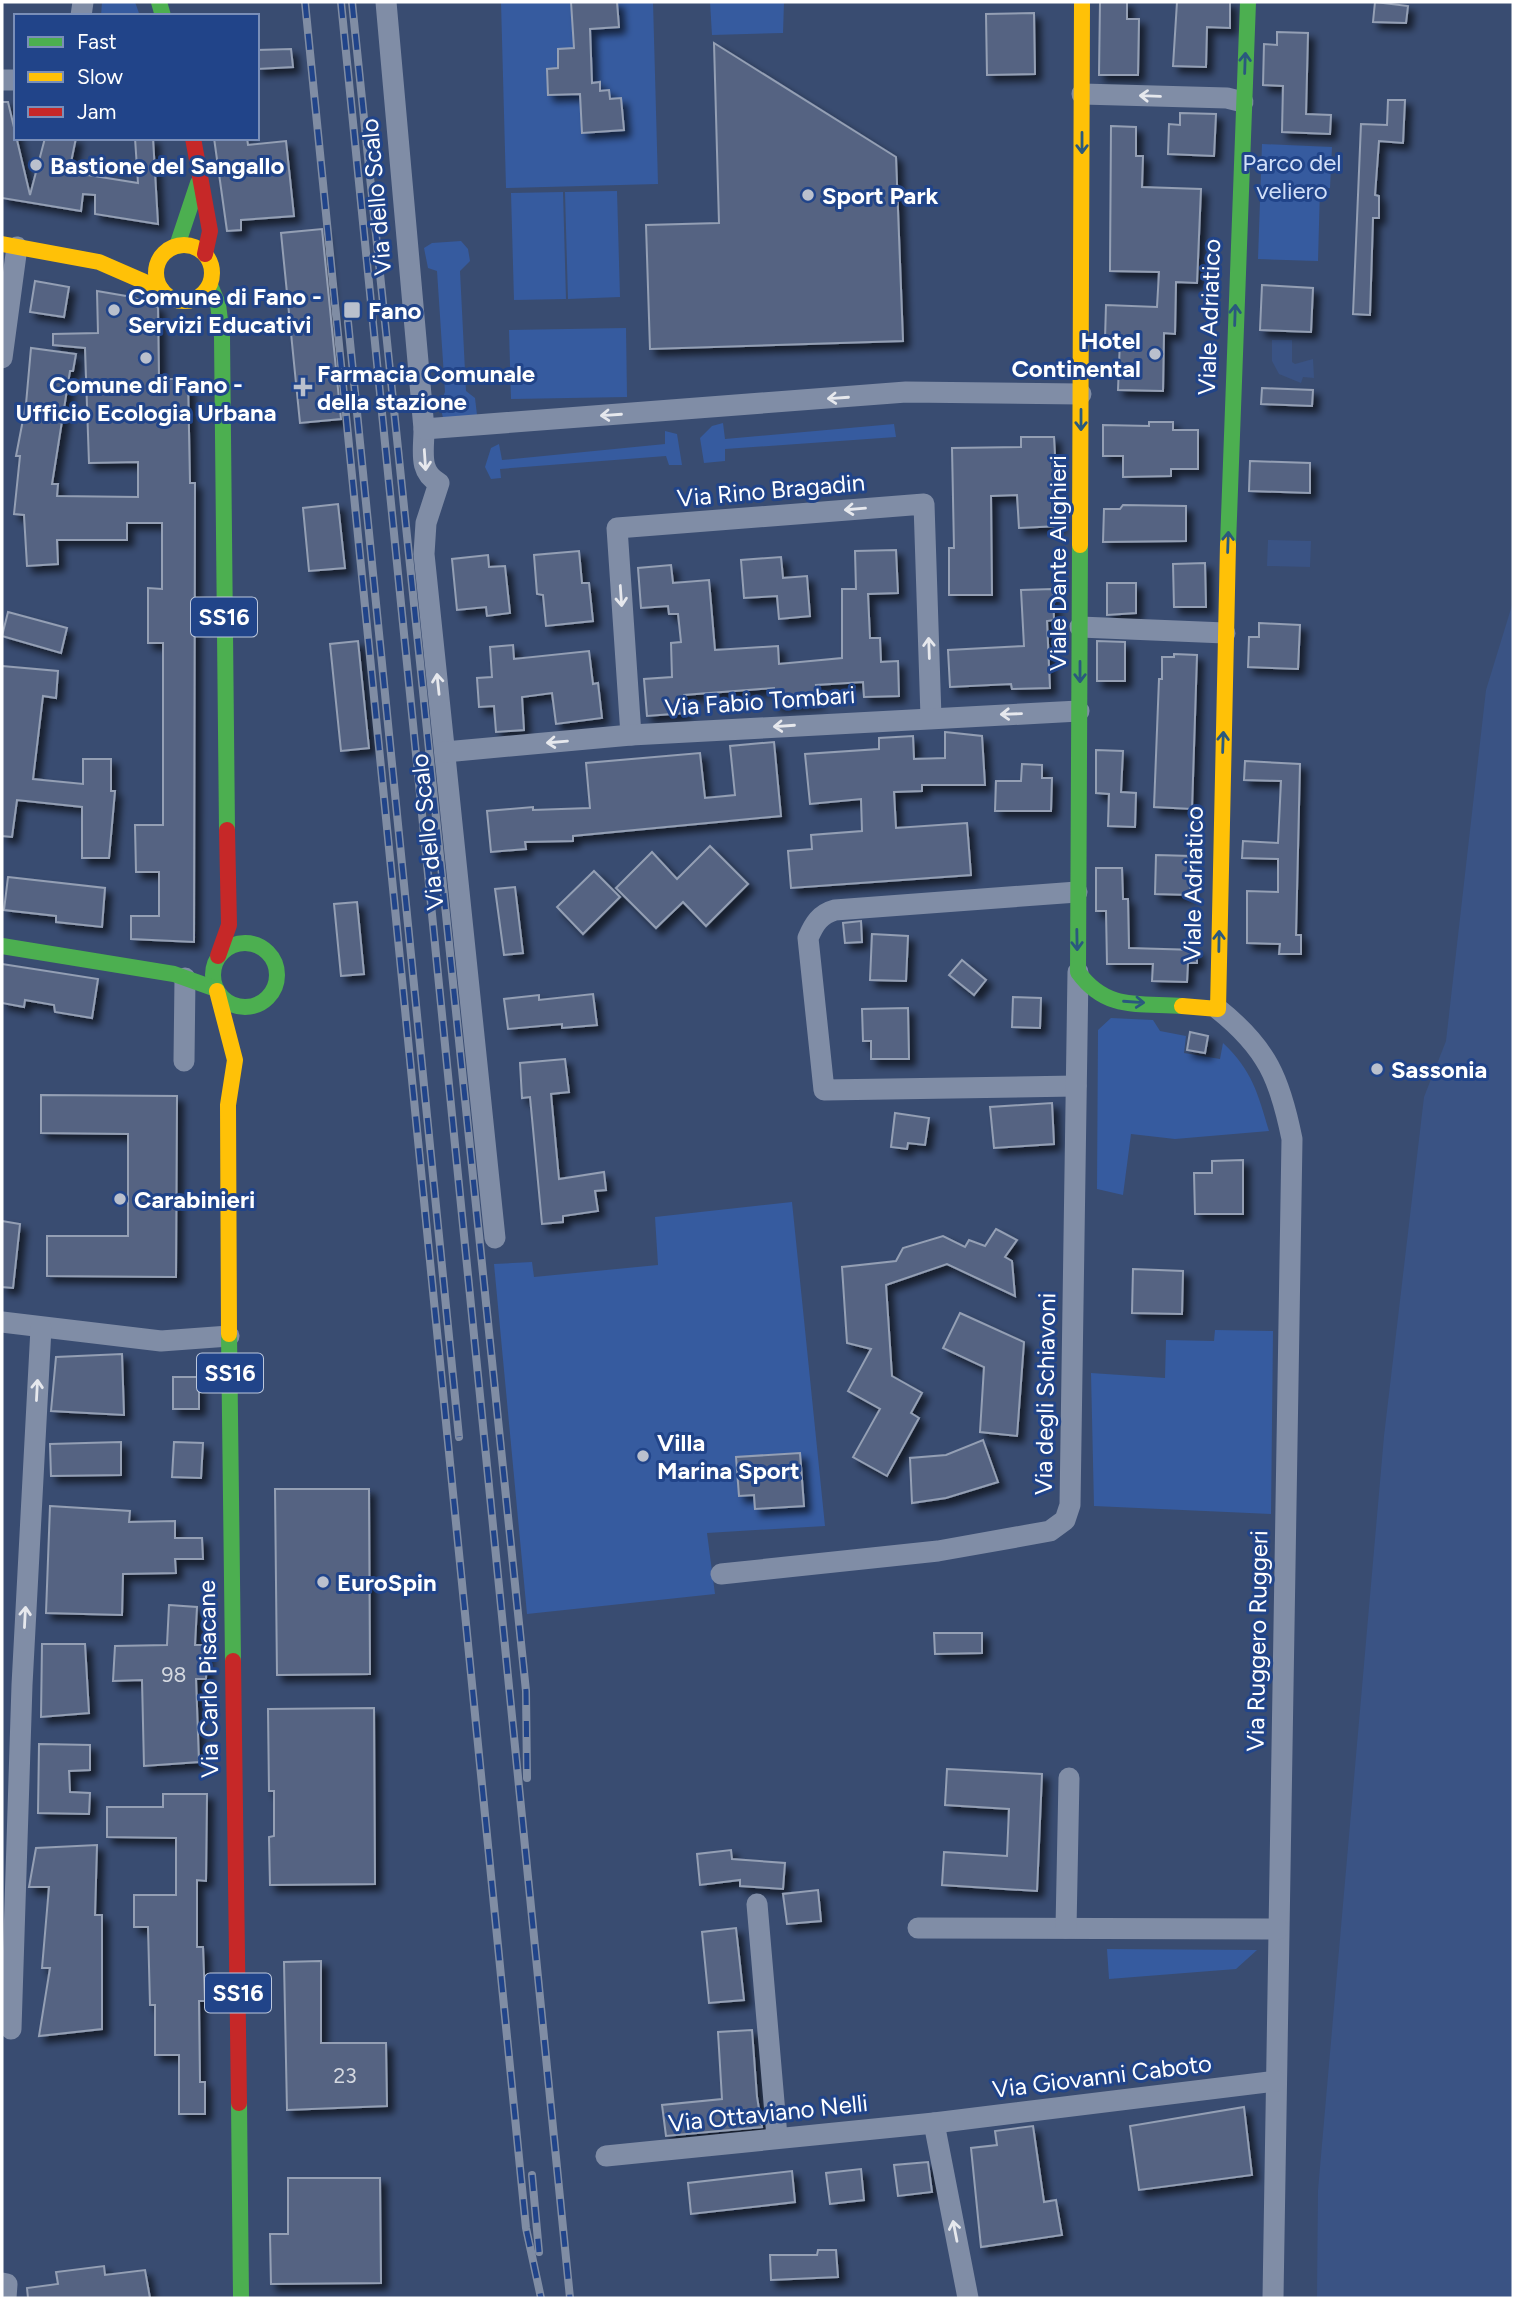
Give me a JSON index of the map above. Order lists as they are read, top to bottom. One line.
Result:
{"streets":{"main road":["Viale Adriatico","Viale Dante Alighieri","SS16","Via Carlo Pisacane"],"street":["Via dello Scalo","Via Rino Bragadin","Via Fabio Tombari","Via degli Schiavoni","Via Ruggero Ruggeri","Via Giovanni Caboto","Via Ottaviano Nelli"]},"crossings":[["Via dello Scalo","Via Fabio Tombari"],["Viale Adriatico","Via Ruggero Ruggeri"],["Via Rino Bragadin","Via Fabio Tombari"],["Viale Dante Alighieri","Via Fabio Tombari"],["Viale Dante Alighieri","Via degli Schiavoni"],["Via Ruggero Ruggeri","Via Giovanni Caboto"],["Via Giovanni Caboto","Via Ottaviano Nelli"]],"one_way":["Viale Adriatico","Viale Dante Alighieri","Via Fabio Tombari"],"parks":["Parco del veliero"],"places":{"other":["Bastione del Sangallo","Sport Park","Comune di Fano - Servizi Educativi","Hotel Continental","Comune di Fano - Ufficio Ecologia Urbana","Sassonia","Carabinieri","Villa Marina Sport","EuroSpin"],"transit":["Fano"],"health":["Farmacia Comunale della stazione"]},"house_numbers":["98","23"],"legend":["Fast","Slow","Jam"]}
